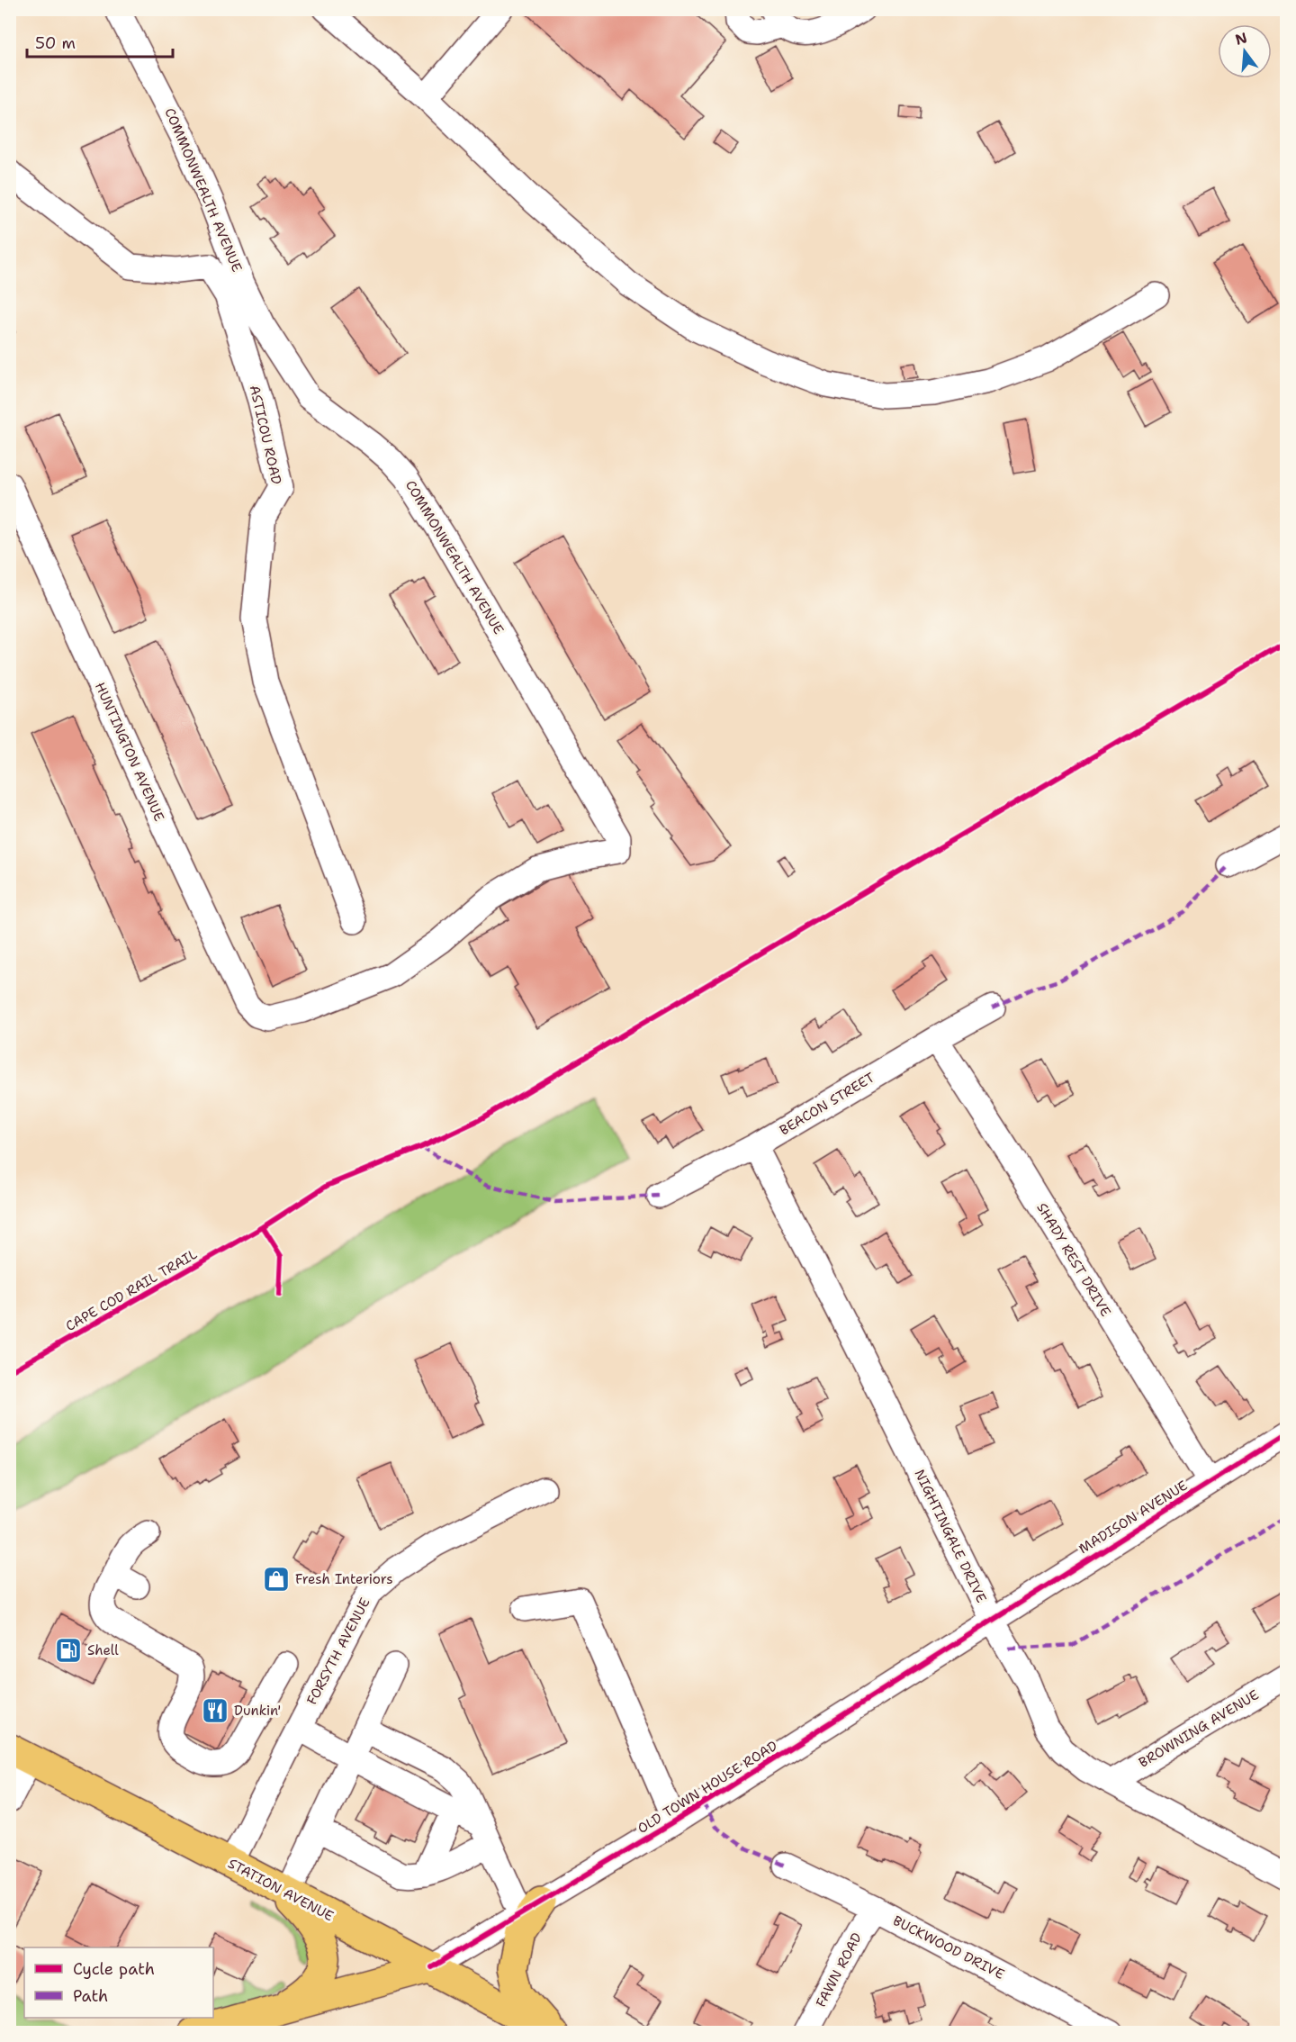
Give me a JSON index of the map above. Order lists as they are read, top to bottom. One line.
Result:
{"streets":{"main road":["OLD TOWN HOUSE ROAD","STATION AVENUE"],"street":["COMMONWEALTH AVENUE","ASTICOU ROAD","HUNTINGTON AVENUE","BEACON STREET","SHADY REST DRIVE","MADISON AVENUE","NIGHTINGALE DRIVE","FORSYTH AVENUE","BROWNING AVENUE","BUCKWOOD DRIVE","FAWN ROAD"],"cycle path":["CAPE COD RAIL TRAIL"]},"crossings":[["COMMONWEALTH AVENUE","HUNTINGTON AVENUE"],["BEACON STREET","SHADY REST DRIVE"],["BEACON STREET","NIGHTINGALE DRIVE"],["SHADY REST DRIVE","MADISON AVENUE"],["MADISON AVENUE","NIGHTINGALE DRIVE"],["MADISON AVENUE","OLD TOWN HOUSE ROAD"],["NIGHTINGALE DRIVE","BROWNING AVENUE"],["NIGHTINGALE DRIVE","OLD TOWN HOUSE ROAD"],["FORSYTH AVENUE","STATION AVENUE"],["OLD TOWN HOUSE ROAD","STATION AVENUE"],["BUCKWOOD DRIVE","FAWN ROAD"]],"places":{"shop":["Fresh Interiors"],"fuel station":["Shell"],"restaurant":["Dunkin'"]},"legend":["Cycle path","Path"],"scale_bar":"50 m","north":"top"}
